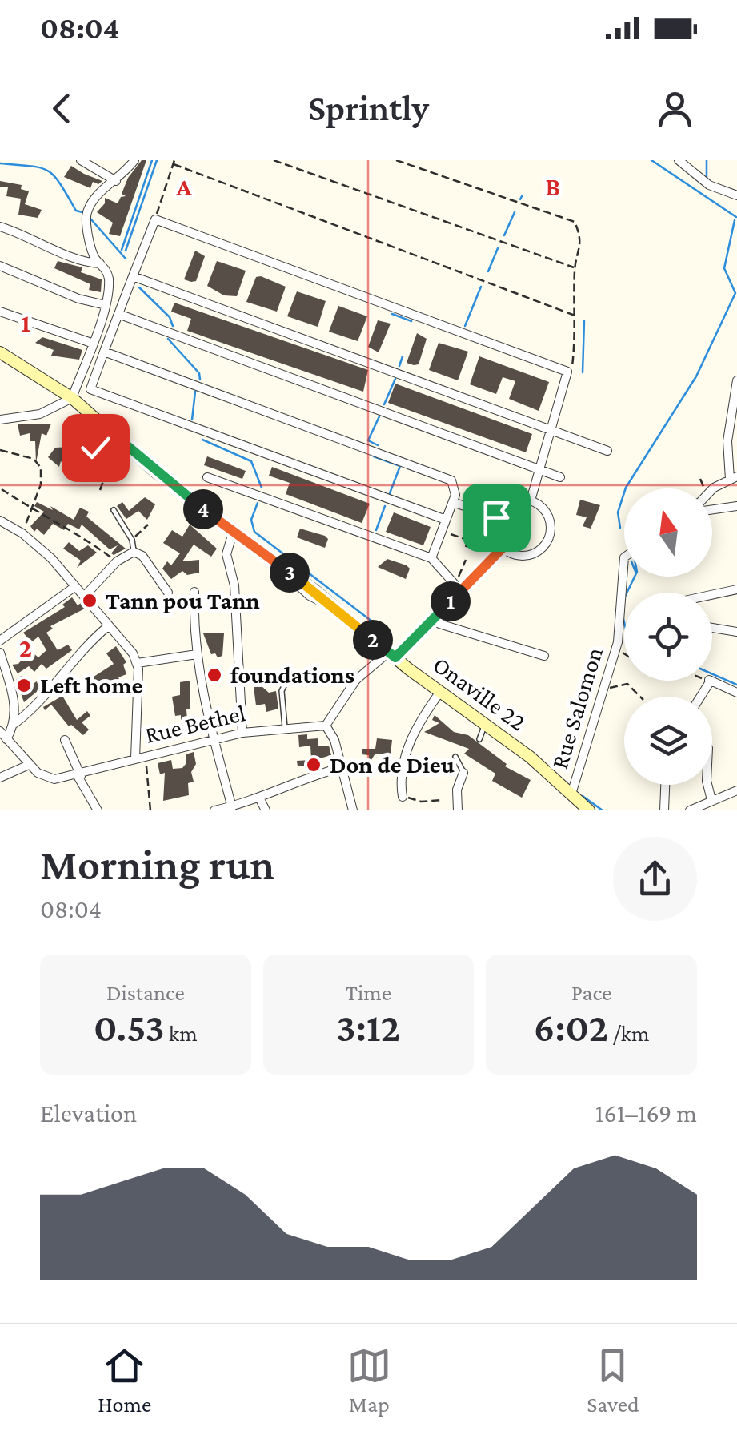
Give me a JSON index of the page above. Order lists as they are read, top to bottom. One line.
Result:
{"streets":{"street":["Onaville 22","Rue Salomon","Rue Bethel"]},"crossings":[["Onaville 22","Rue Salomon"]],"places":["Tann pou Tann","foundations","Left home","Don de Dieu"],"north":"top","page":{"status":"08:04","header":"Sprintly","pins":["4","3","1","2"],"heading":["Morning run","08:04"],"stats":[["Distance","0.53 km"],["Time","3:12"],["Pace","6:02 /km"]],"chart":["Elevation","161–169 m"],"tabs":["Home","Map","Saved"]},"grid":{"columns":["A","B"],"rows":["1","2"]}}
